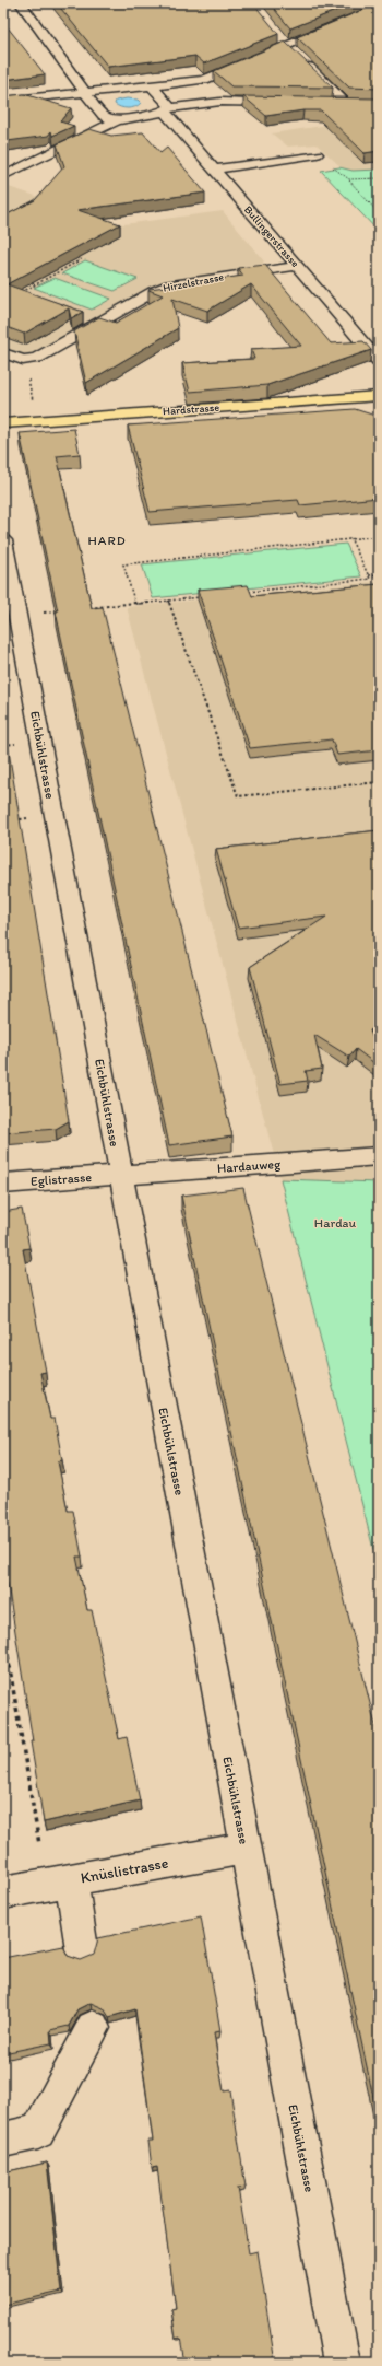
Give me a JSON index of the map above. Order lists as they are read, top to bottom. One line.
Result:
{"streets":{"main road":["Hardstrasse"],"street":["Bullingerstrasse","Hirzelstrasse","Eichbühlstrasse","Hardauweg","Eglistrasse","Knüslistrasse"]},"crossings":[["Bullingerstrasse","Hirzelstrasse"],["Eichbühlstrasse","Hardauweg"],["Eichbühlstrasse","Eglistrasse"],["Eichbühlstrasse","Knüslistrasse"],["Hardauweg","Eglistrasse"]],"districts":["HARD"],"parks":["Hardau"]}
